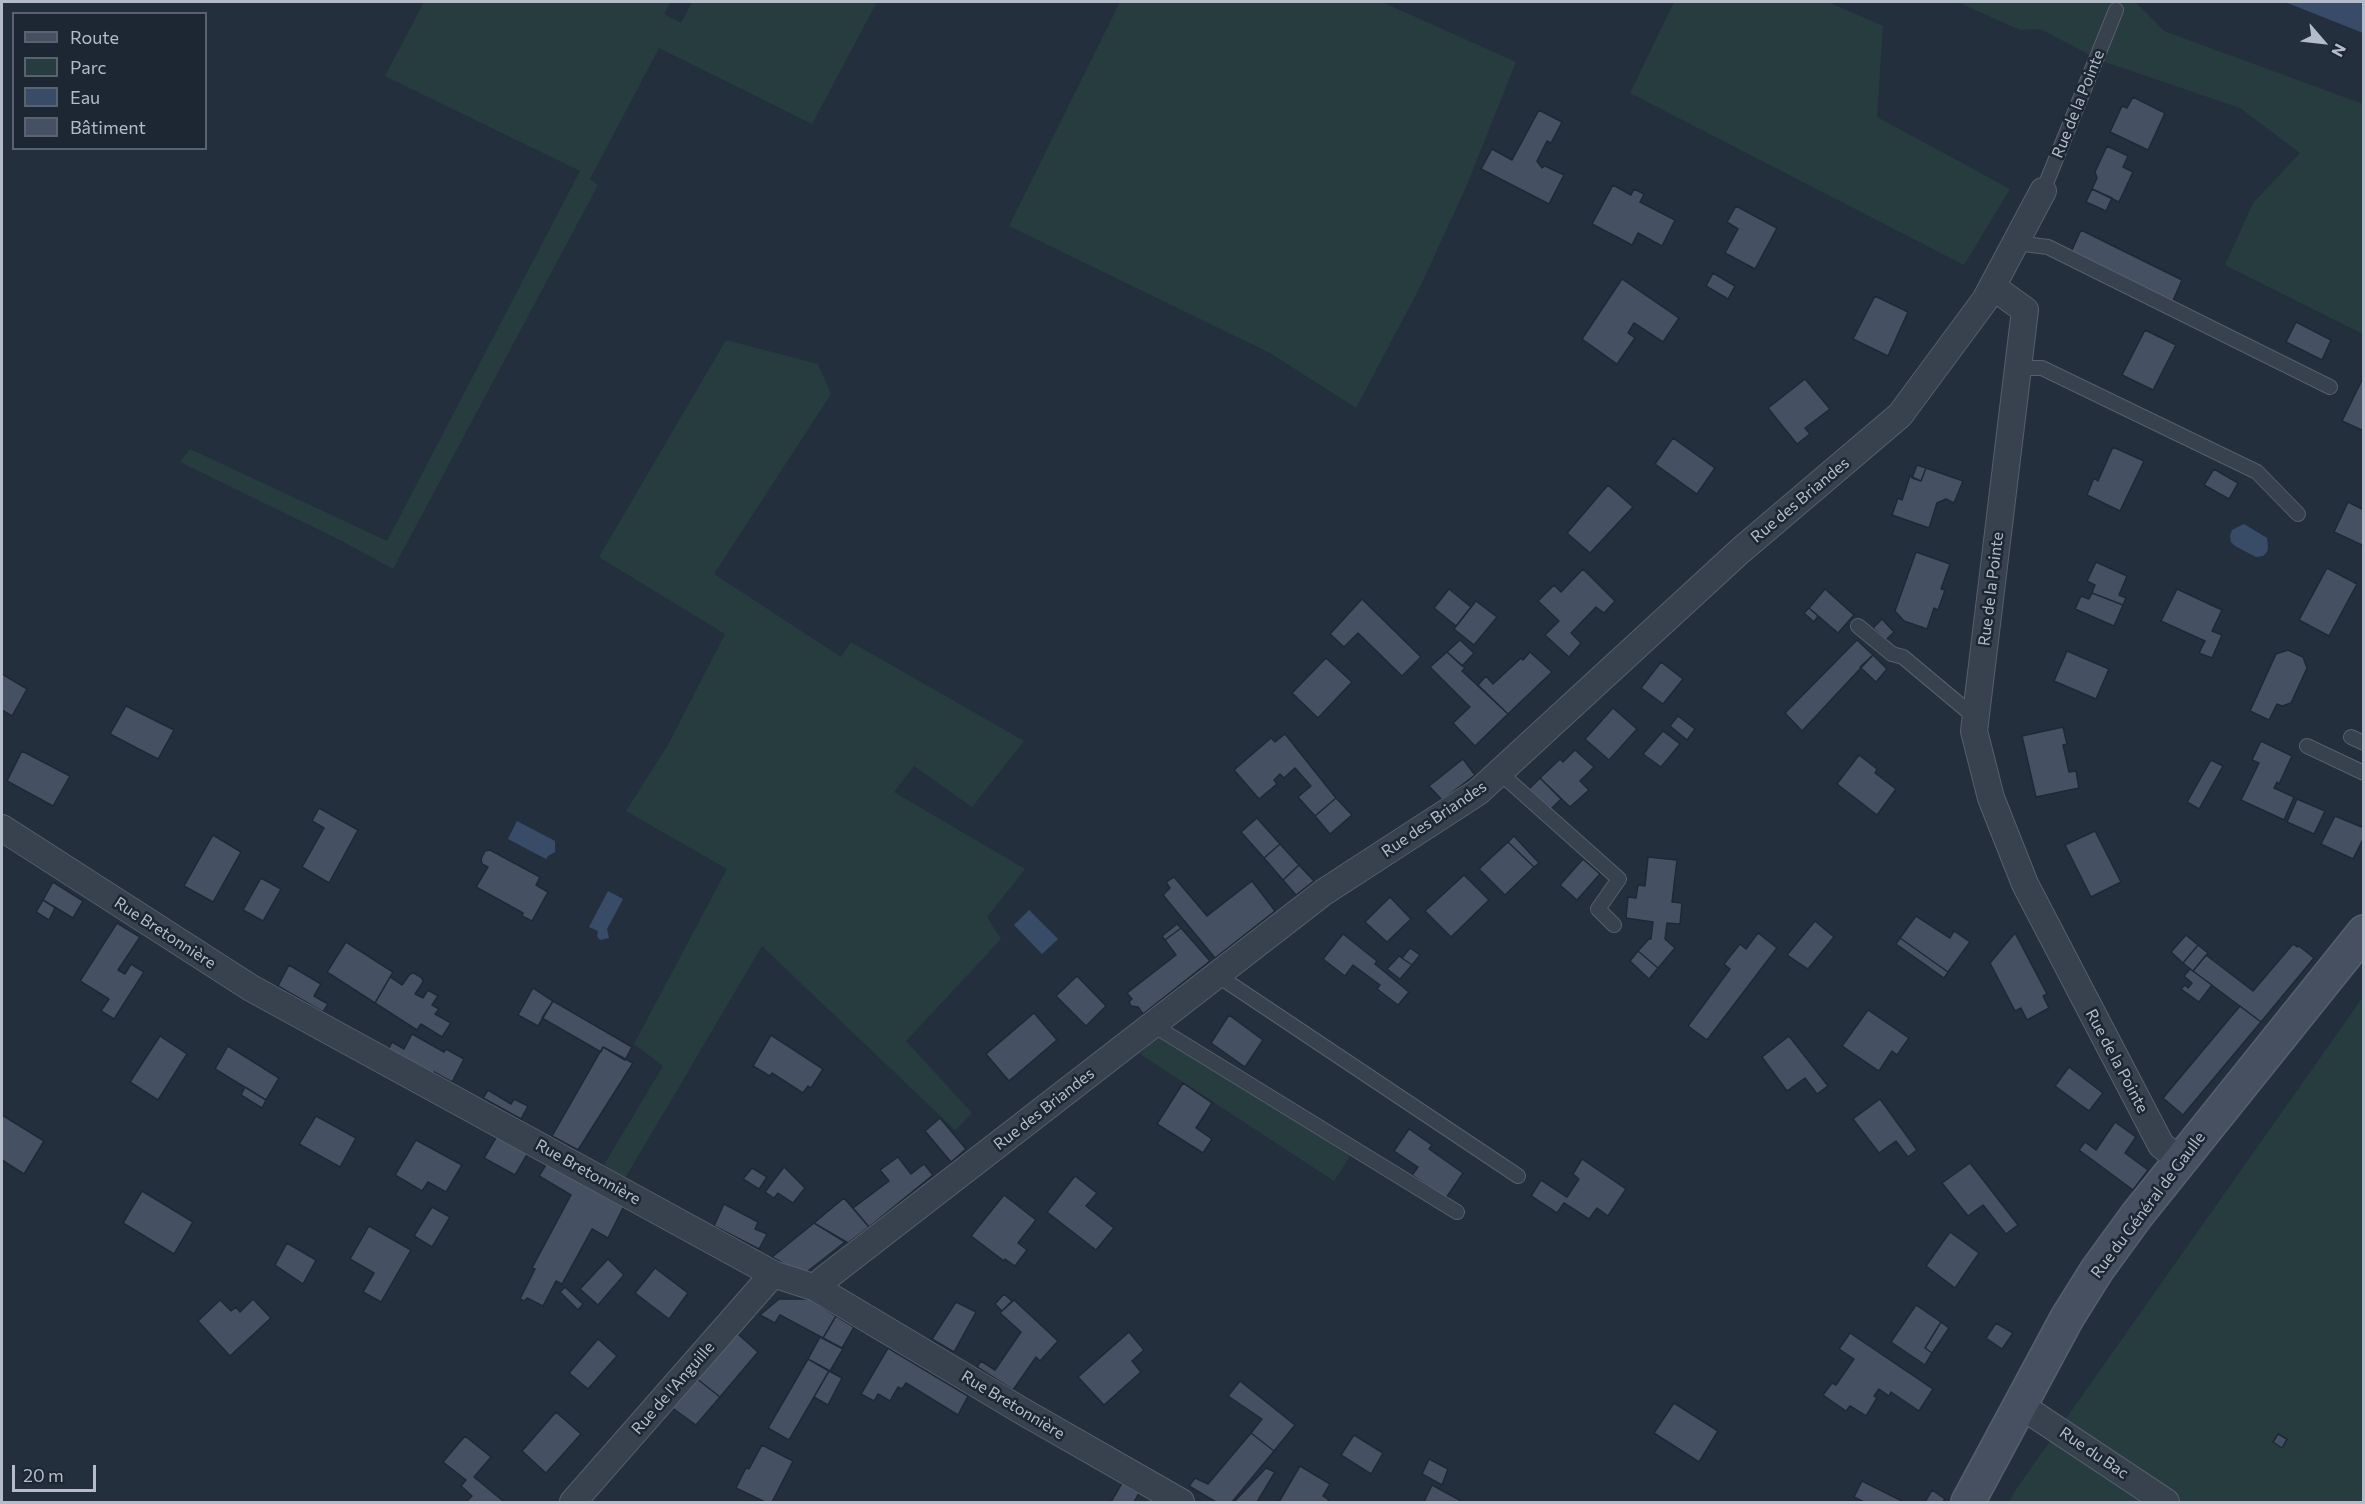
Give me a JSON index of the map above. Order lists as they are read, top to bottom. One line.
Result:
{"streets":{"main road":["Rue du Général de Gaulle"],"street":["Rue de la Pointe","Rue des Briandes","Rue Bretonnière","Rue de l'Anguille","Rue du Bac"]},"crossings":[["Rue de la Pointe","Rue des Briandes"],["Rue de la Pointe","Rue du Général de Gaulle"],["Rue des Briandes","Rue Bretonnière"],["Rue Bretonnière","Rue de l'Anguille"],["Rue du Général de Gaulle","Rue du Bac"]],"legend":["Route","Parc","Eau","Bâtiment"],"scale_bar":"20 m","north":"bottom right"}
